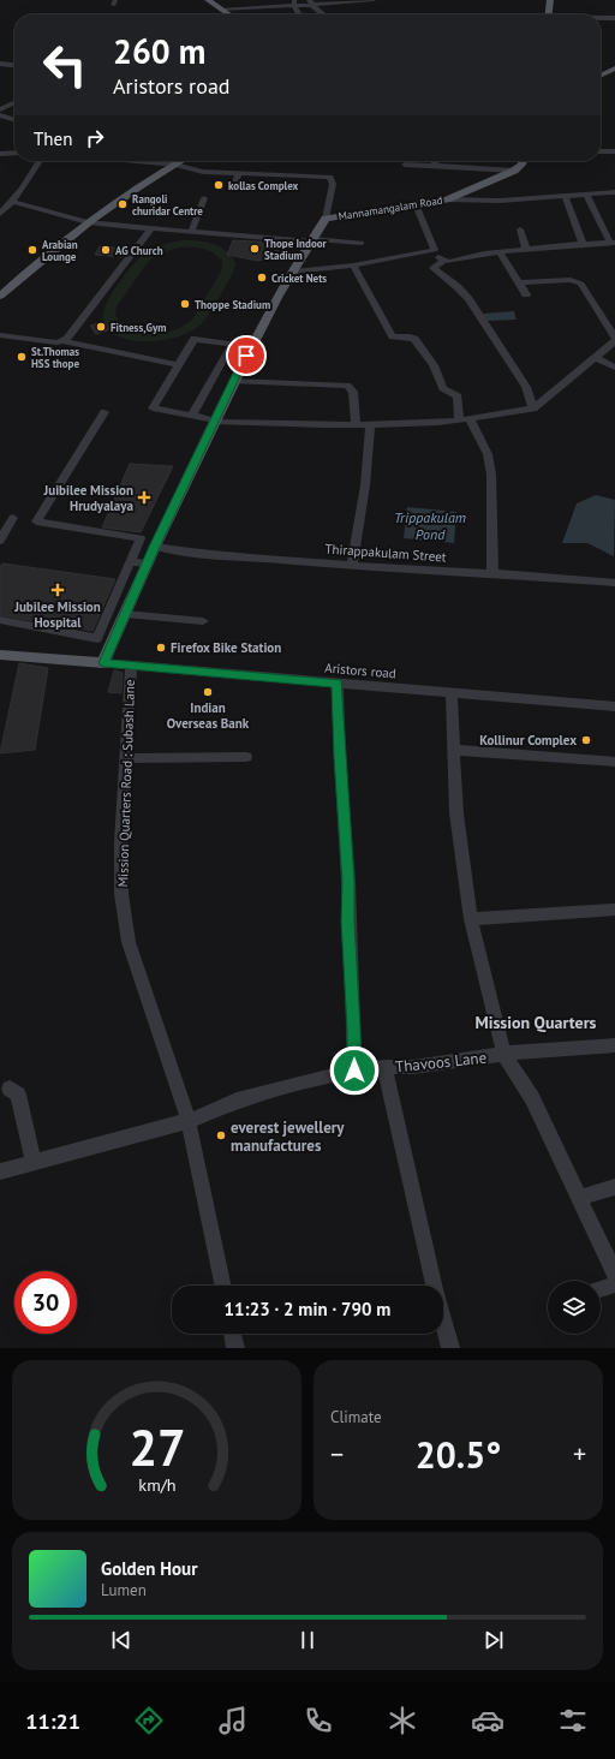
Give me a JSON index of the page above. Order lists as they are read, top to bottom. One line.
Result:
{"streets":{"main road":["Mannamangalam Road"],"street":["Thirappakulam Street","Aristors road","Mission Quarters Road : Subash Lane","Thavoos Lane"]},"crossings":[["Mannamangalam Road","Thirappakulam Street"],["Mannamangalam Road","Aristors road"],["Aristors road","Mission Quarters Road : Subash Lane"],["Mission Quarters Road : Subash Lane","Thavoos Lane"]],"districts":["Mission Quarters"],"water":["Trippakulam Pond"],"places":{"other":["kollas Complex","Rangoli churidar Centre","Thope Indoor Stadium","Arabian Lounge","AG Church","Cricket Nets","Thoppe Stadium","Fitness,Gym","St.Thomas HSS thope","Firefox Bike Station","Indian Overseas Bank","Kollinur Complex","everest jewellery manufactures"],"health":["Juibilee Mission Hrudyalaya","Jubilee Mission Hospital"]},"page":{"turn":["260 m","Aristors road"],"then":"Then","limit":"30","trip":"11:23 · 2 min · 790 m","tile":"Climate","heat":["−","20.5°","+"],"song":["Golden Hour","Lumen"],"tabs":"11:21","gauge":["27","km/h"]}}
